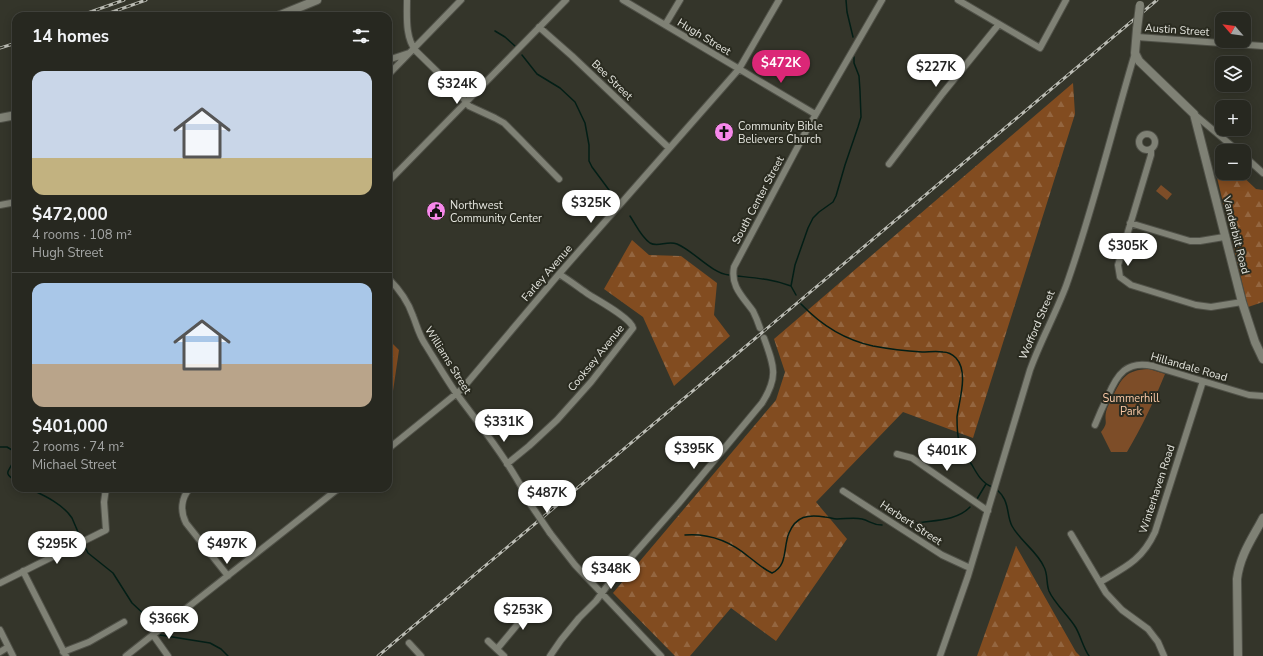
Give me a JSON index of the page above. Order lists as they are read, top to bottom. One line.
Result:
{"streets":{"street":["Austin Street","Hugh Street","Bee Street","South Center Street","Vanderbilt Road","Farley Avenue","Wofford Street","Cooksey Avenue","Williams Street","Hillandale Road","Winterhaven Road","Herbert Street"]},"crossings":[["Austin Street","Wofford Street"],["Hugh Street","South Center Street"],["Hugh Street","Farley Avenue"],["Bee Street","Farley Avenue"],["Farley Avenue","Cooksey Avenue"],["Farley Avenue","Williams Street"],["Wofford Street","Herbert Street"],["Cooksey Avenue","Williams Street"],["Hillandale Road","Winterhaven Road"]],"parks":["Summerhill Park"],"places":{"church":["Community Bible Believers Church"],"public building":["Northwest Community Center"]},"north":"top left","page":{"map_buttons":["+","−"],"heading":"14 homes","price":["$472K","$227K","$324K","$325K","$305K","$331K","$395K","$401K","$487K","$295K","$497K","$348K","$253K","$366K"],"list":[{"name":"$472,000","note":"4 rooms · 108 m² · Hugh Street"},{"name":"$401,000","note":"2 rooms · 74 m² · Michael Street"}]}}
